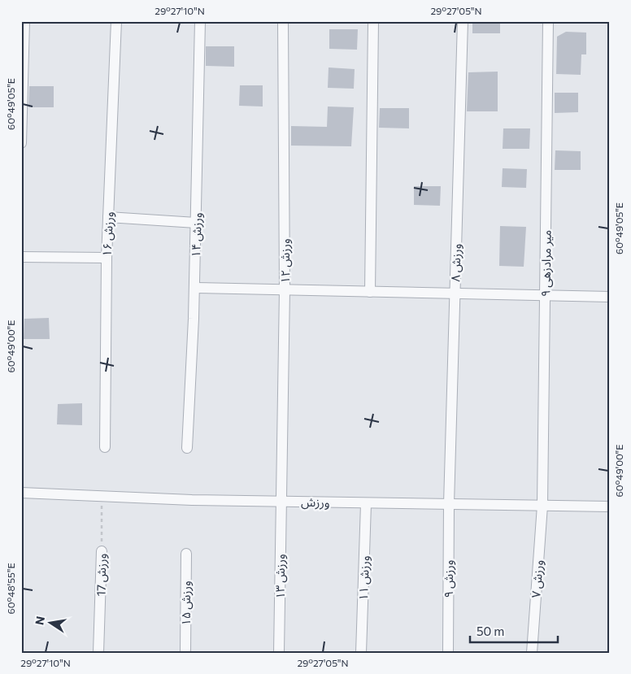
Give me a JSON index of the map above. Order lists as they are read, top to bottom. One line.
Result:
{"streets":{"street":["ورزش ۱۶","ورزش ۱۴","ورزش ۱۲","ورزش ۸","میر مرادزهی ۹","ورزش","ورزش 17","ورزش ۱۳","ورزش ۱۱","ورزش ۹","ورزش ۷","ورزش ۱۵"]},"crossings":[["ورزش ۱۲","ورزش"],["ورزش ۱۲","ورزش ۱۳"],["ورزش ۸","ورزش"],["ورزش ۸","ورزش ۹"],["میر مرادزهی ۹","ورزش"],["میر مرادزهی ۹","ورزش ۷"],["ورزش","ورزش 17"],["ورزش","ورزش ۱۳"],["ورزش","ورزش ۱۱"],["ورزش","ورزش ۹"],["ورزش","ورزش ۷"]],"scale_bar":"50 m","north":"left","coordinates":["29°27'10\"N","29°27'05\"N","60°49'05\"E","60°49'00\"E","60°48'55\"E"]}
